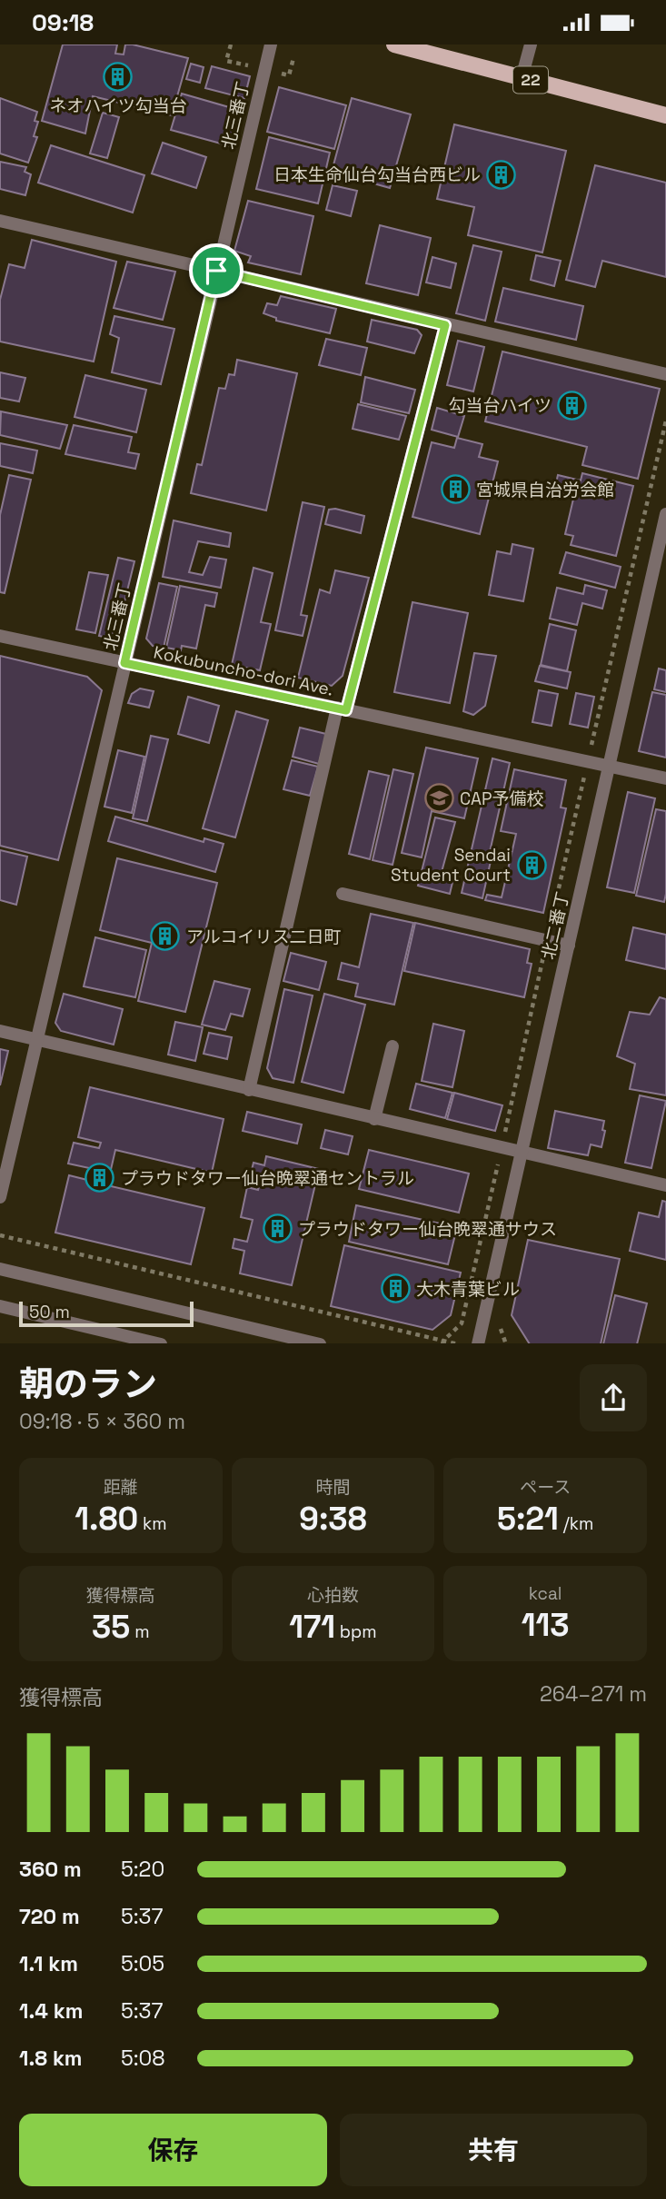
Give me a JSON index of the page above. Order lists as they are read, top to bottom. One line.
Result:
{"streets":{"main road":["22"],"street":["北三番丁","Kokubuncho-dori Ave.","北二番丁"]},"crossings":[["北三番丁","Kokubuncho-dori Ave."],["Kokubuncho-dori Ave.","北二番丁"]],"places":{"building":["ネオハイツ勾当台","日本生命仙台勾当台西ビル","勾当台ハイツ","宮城県自治労会館","Sendai Student Court","アルコイリス二日町","プラウドタワー仙台晩翠通セントラル","プラウドタワー仙台晩翠通サウス","大木青葉ビル"],"school or university":["CAP予備校"]},"scale_bar":"50 m","page":{"status":"09:18","scale":"50 m","heading":["朝のラン","09:18 · 5 × 360 m"],"stats":[["距離","1.80 km"],["時間","9:38"],["ペース","5:21 /km"],["獲得標高","35 m"],["心拍数","171 bpm"],["kcal","113"]],"chart":["獲得標高","264–271 m"],"list":[{"name":"360 m","note":"5:20"},{"name":"720 m","note":"5:37"},{"name":"1.1 km","note":"5:05"},{"name":"1.4 km","note":"5:37"},{"name":"1.8 km","note":"5:08"}],"buttons":["保存","共有"]}}
